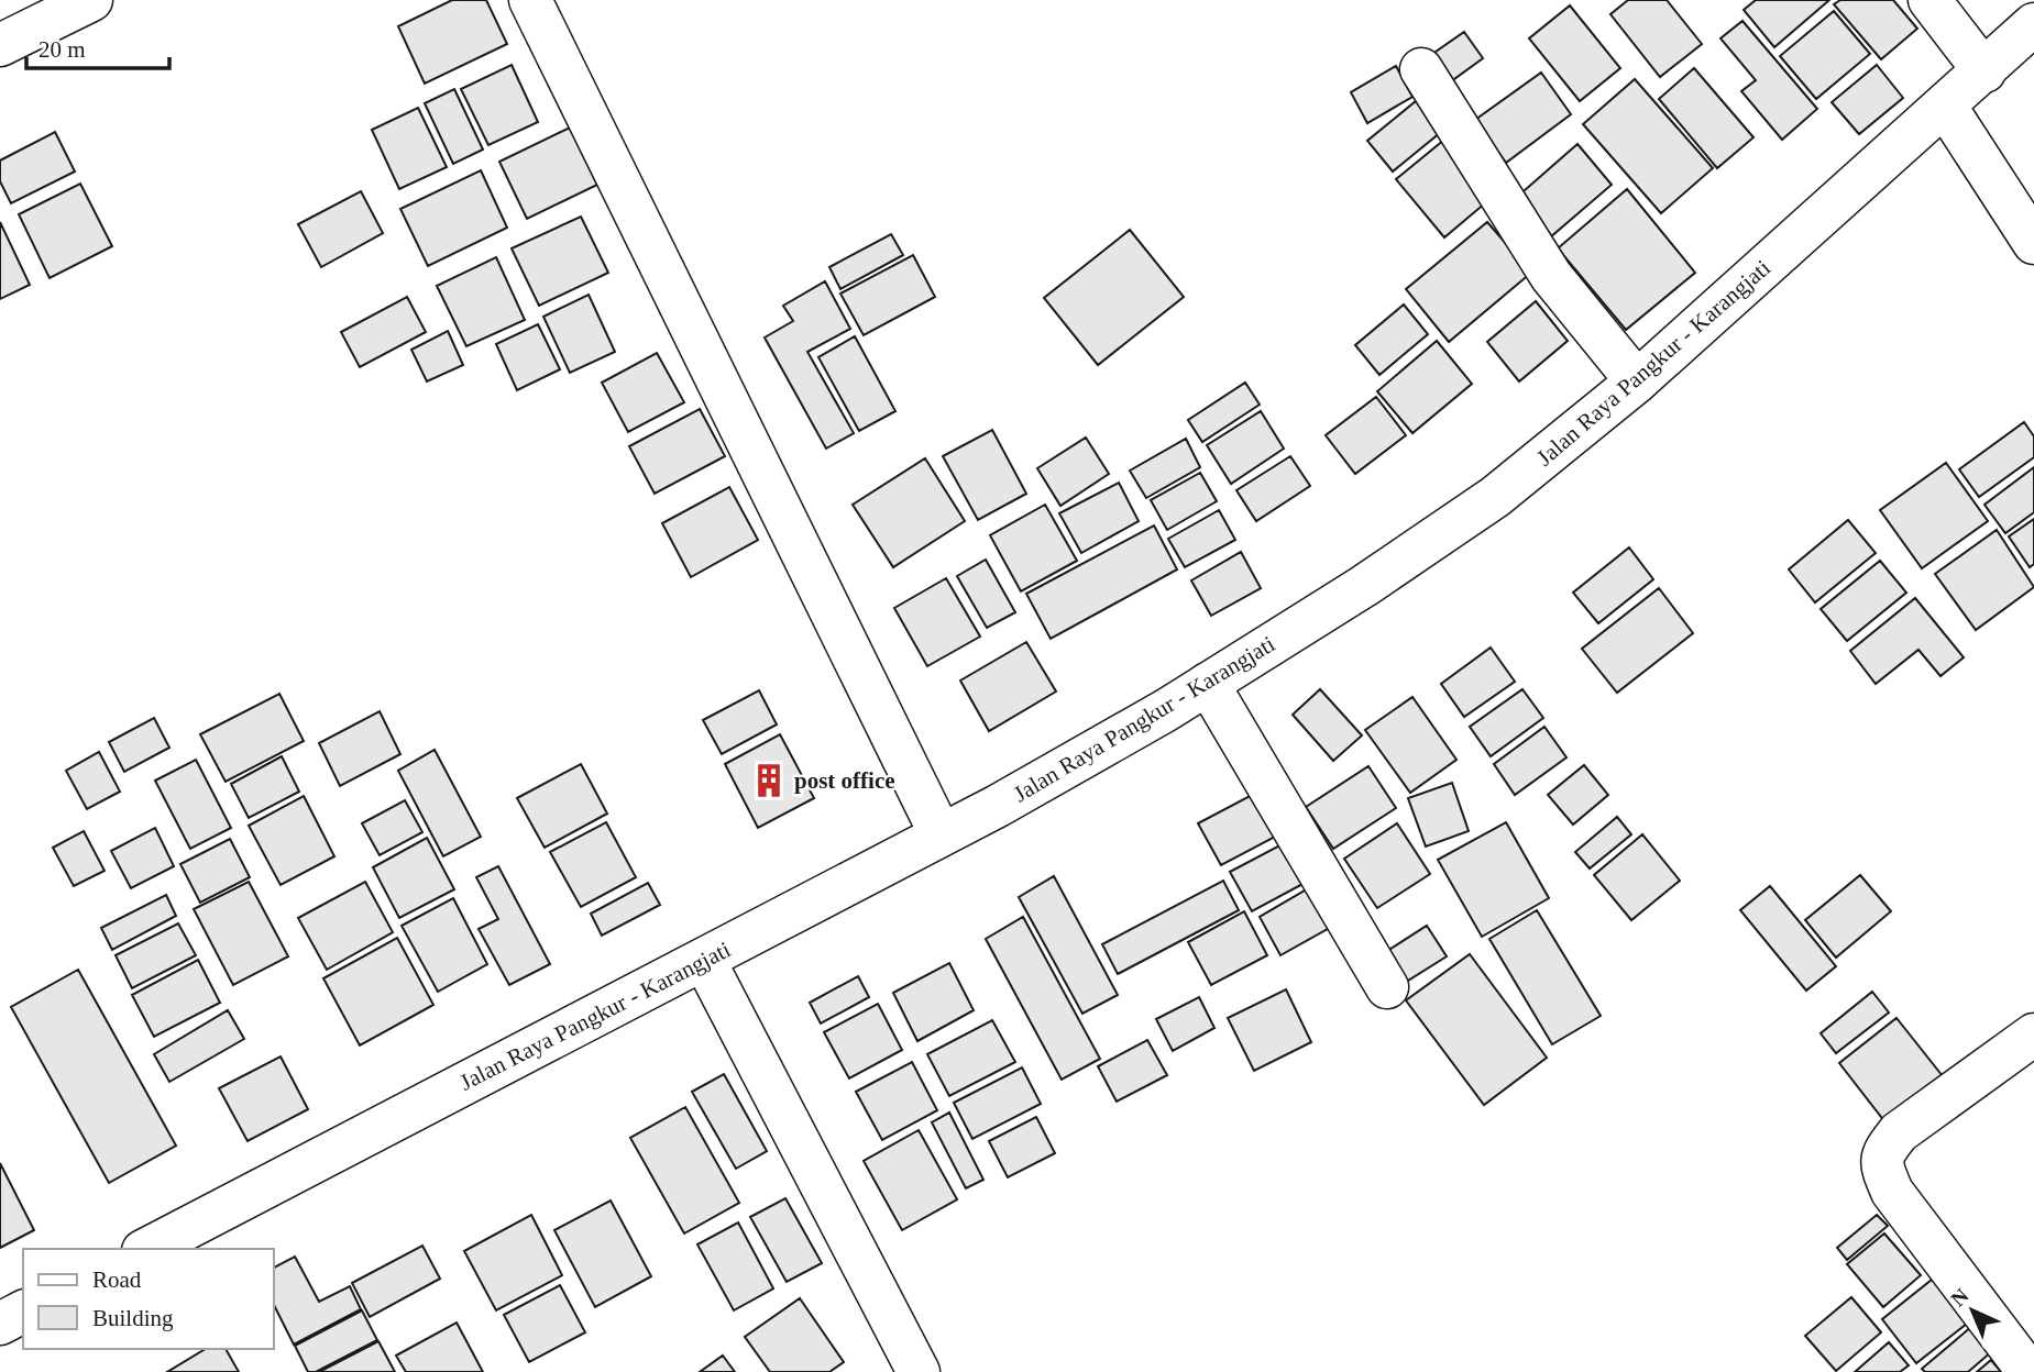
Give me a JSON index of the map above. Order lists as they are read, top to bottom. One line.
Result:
{"streets":{"street":["Jalan Raya Pangkur - Karangjati"]},"places":{"building":["post office"]},"legend":["Road","Building"],"scale_bar":"20 m","north":"top left"}
